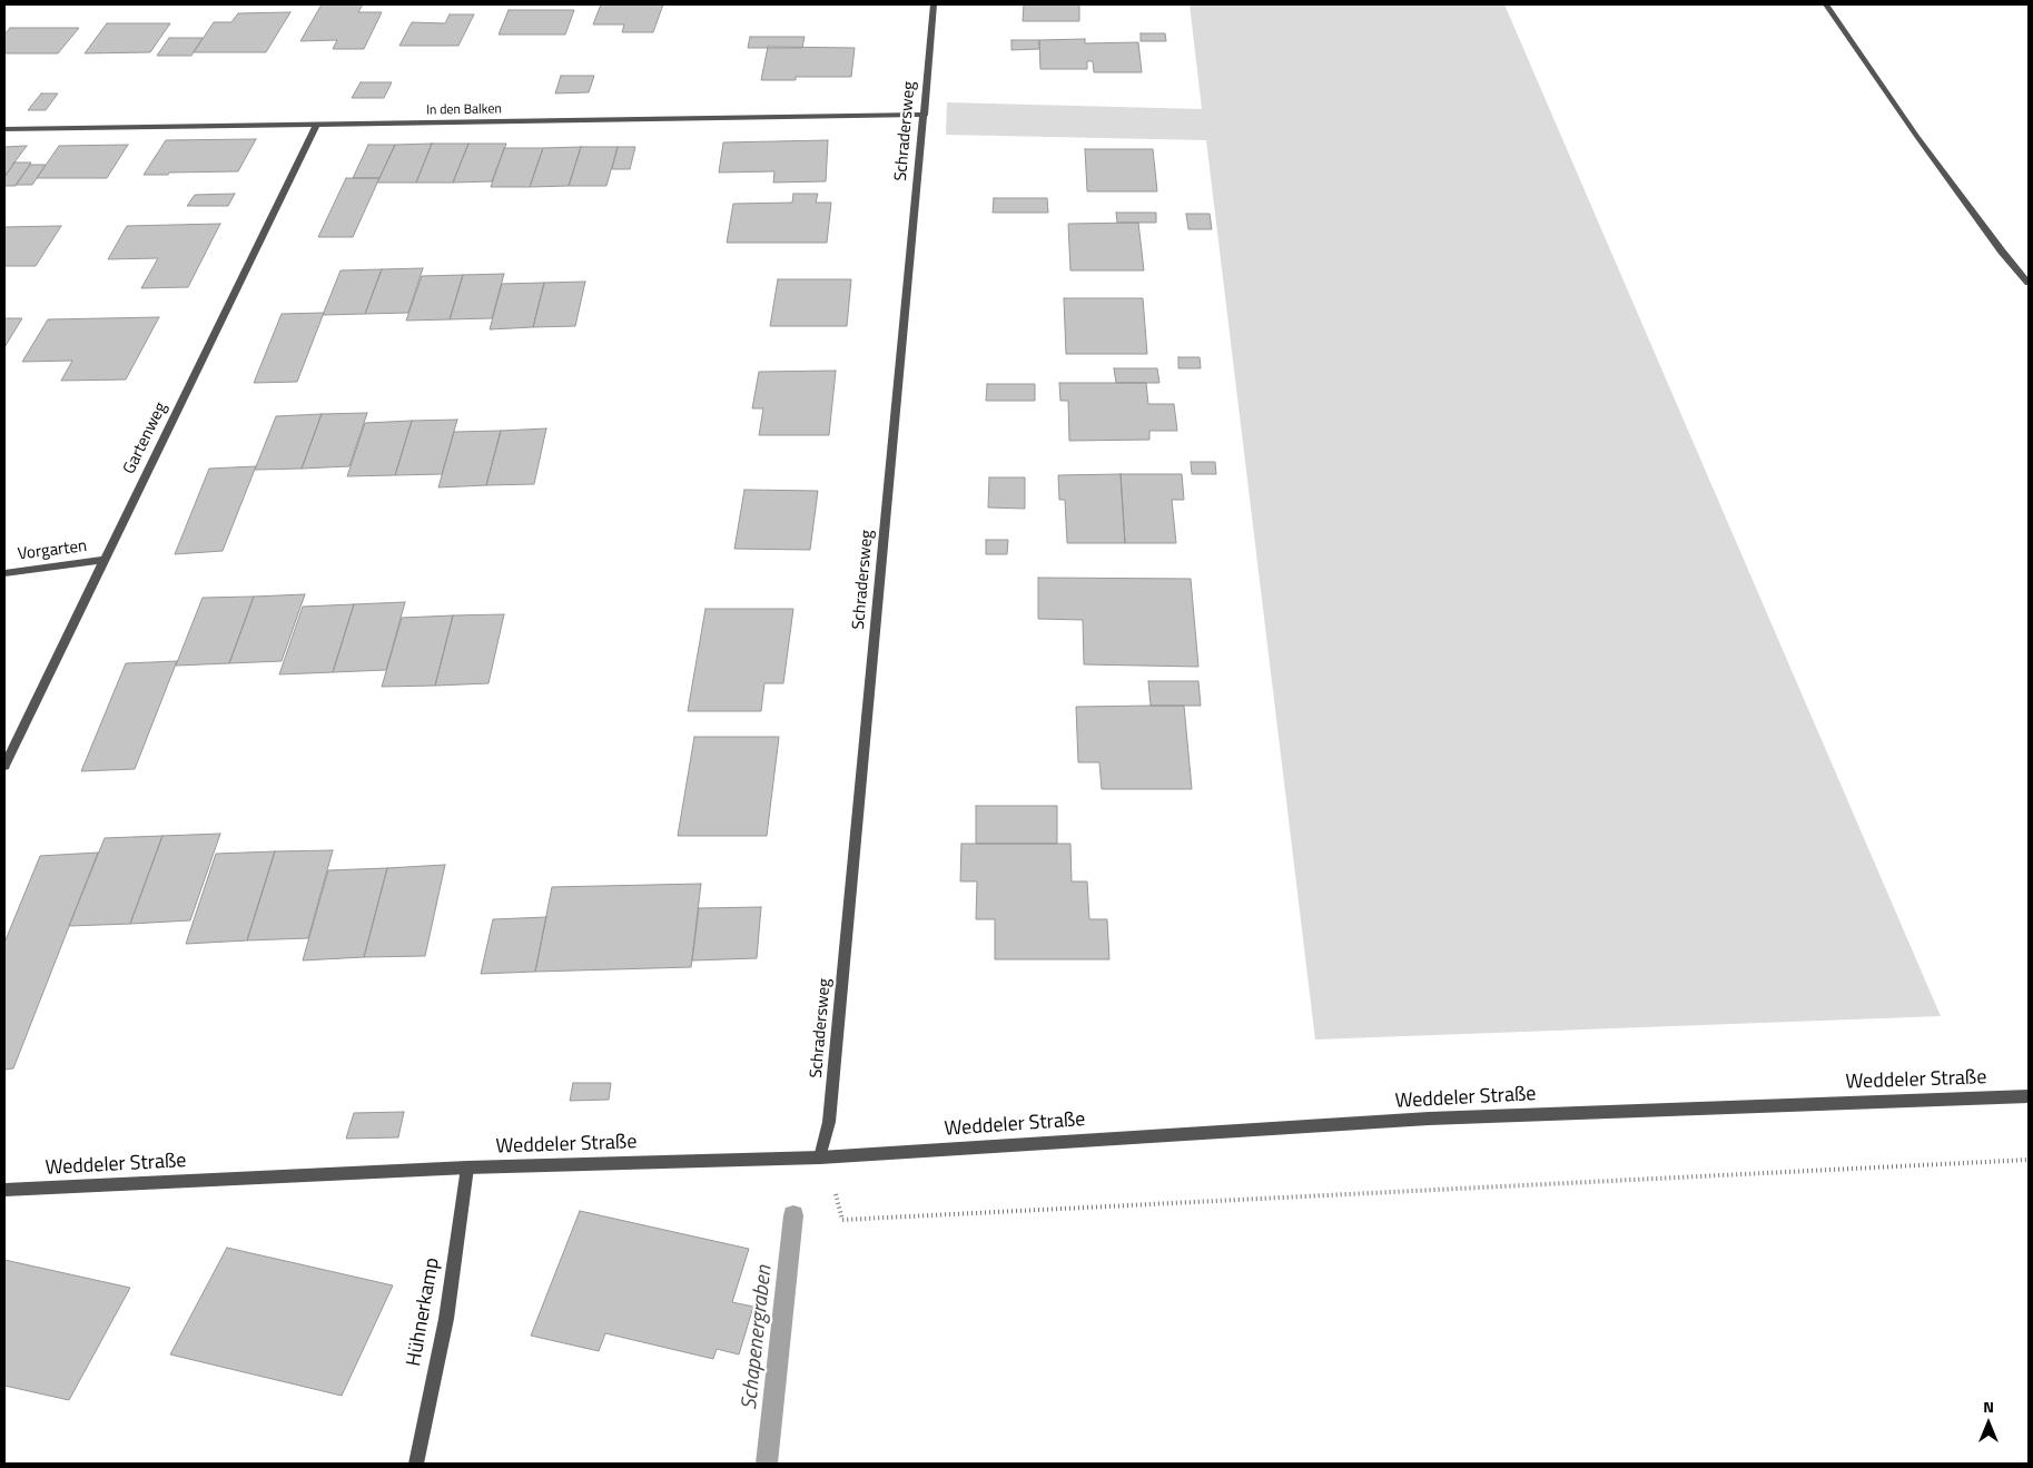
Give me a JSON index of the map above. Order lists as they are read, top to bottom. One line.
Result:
{"streets":{"street":["In den Balken","Schradersweg","Gartenweg","Vorgarten","Weddeler Straße","Hühnerkamp"]},"crossings":[["In den Balken","Schradersweg"],["In den Balken","Gartenweg"],["Schradersweg","Weddeler Straße"],["Gartenweg","Vorgarten"],["Weddeler Straße","Hühnerkamp"]],"water":["Schapenergraben"],"north":"top"}
